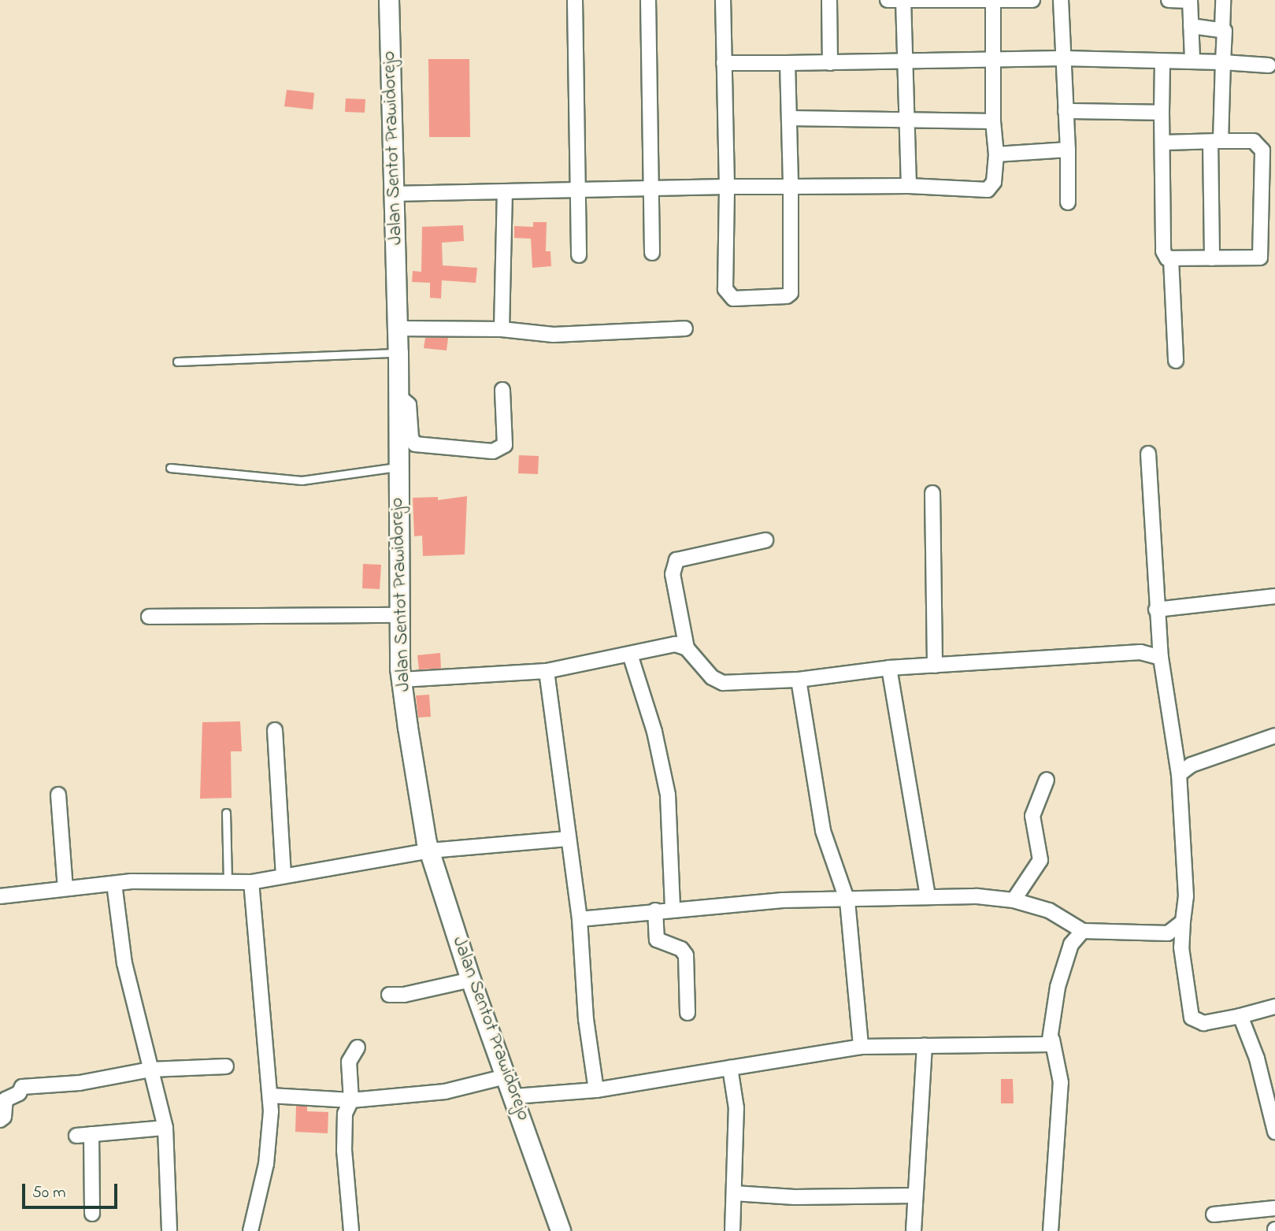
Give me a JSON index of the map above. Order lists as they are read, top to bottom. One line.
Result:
{"streets":{"main road":["Jalan Sentot Prawidorejo"]},"scale_bar":"50 m"}
